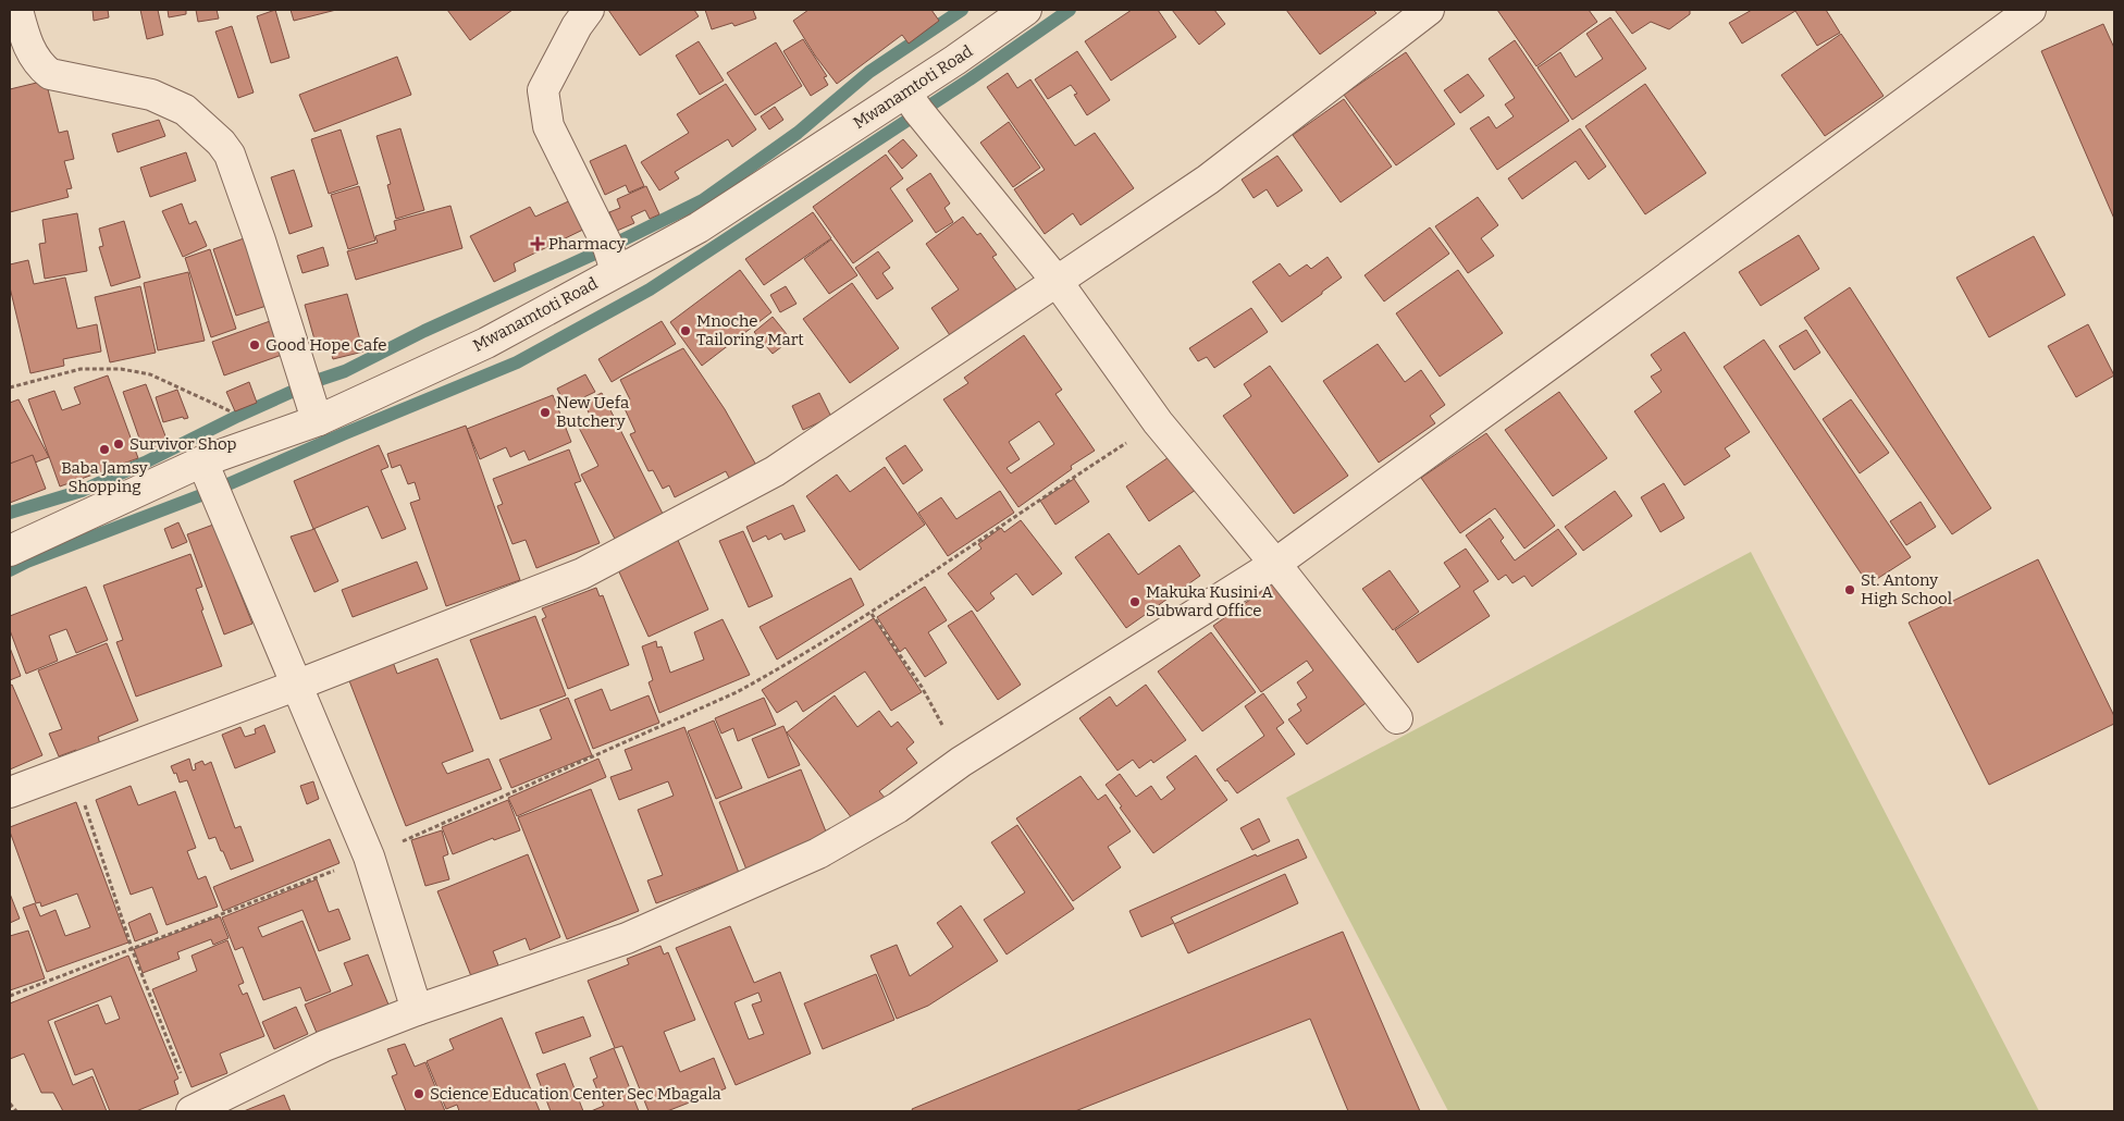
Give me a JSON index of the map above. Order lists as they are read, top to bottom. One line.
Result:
{"streets":{"street":["Mwanamtoti Road"]},"places":{"health":["Pharmacy"],"other":["Mnoche Tailoring Mart","Good Hope Cafe","New Uefa Butchery","Survivor Shop","Baba Jamsy Shopping","St. Antony High School","Makuka Kusini A Subward Office","Science Education Center Sec Mbagala"]}}
